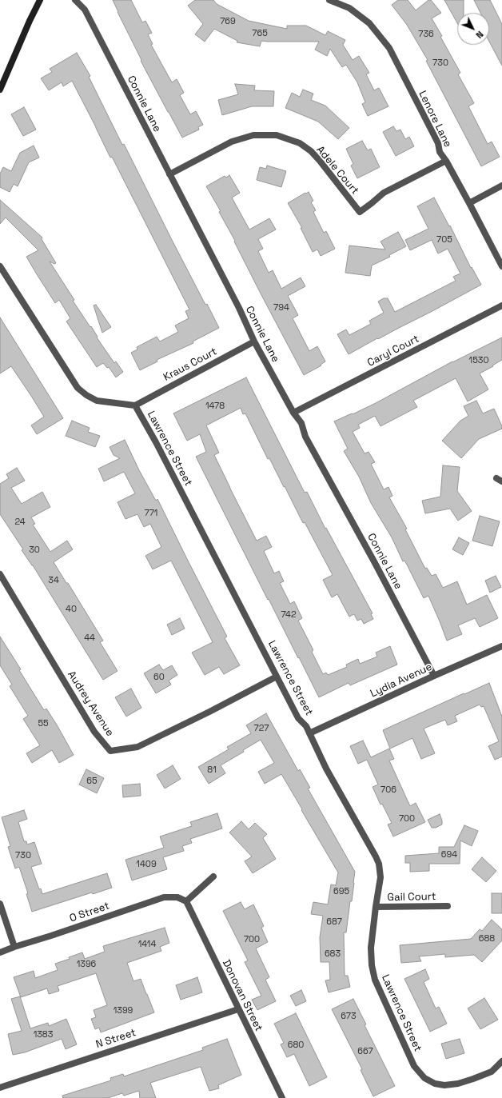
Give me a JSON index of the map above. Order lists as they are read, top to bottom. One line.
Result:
{"streets":{"street":["Connie Lane","Lenore Lane","Adele Court","Caryl Court","Kraus Court","Lawrence Street","Lydia Avenue","Audrey Avenue","Gail Court","O Street","Donovan Street","N Street"]},"crossings":[["Connie Lane","Adele Court"],["Connie Lane","Caryl Court"],["Connie Lane","Kraus Court"],["Connie Lane","Lydia Avenue"],["Lenore Lane","Adele Court"],["Kraus Court","Lawrence Street"],["Lawrence Street","Lydia Avenue"],["Lawrence Street","Audrey Avenue"],["Lawrence Street","Gail Court"],["O Street","Donovan Street"],["Donovan Street","N Street"]],"house_numbers":["769","765","736","730","705","794","1530","1478","771","24","30","34","40","742","44","60","55","727","81","65","706","700","694","730","1409","695","687","688","700","1414","683","1396","1399","673","1383","680","667"],"north":"bottom right"}
